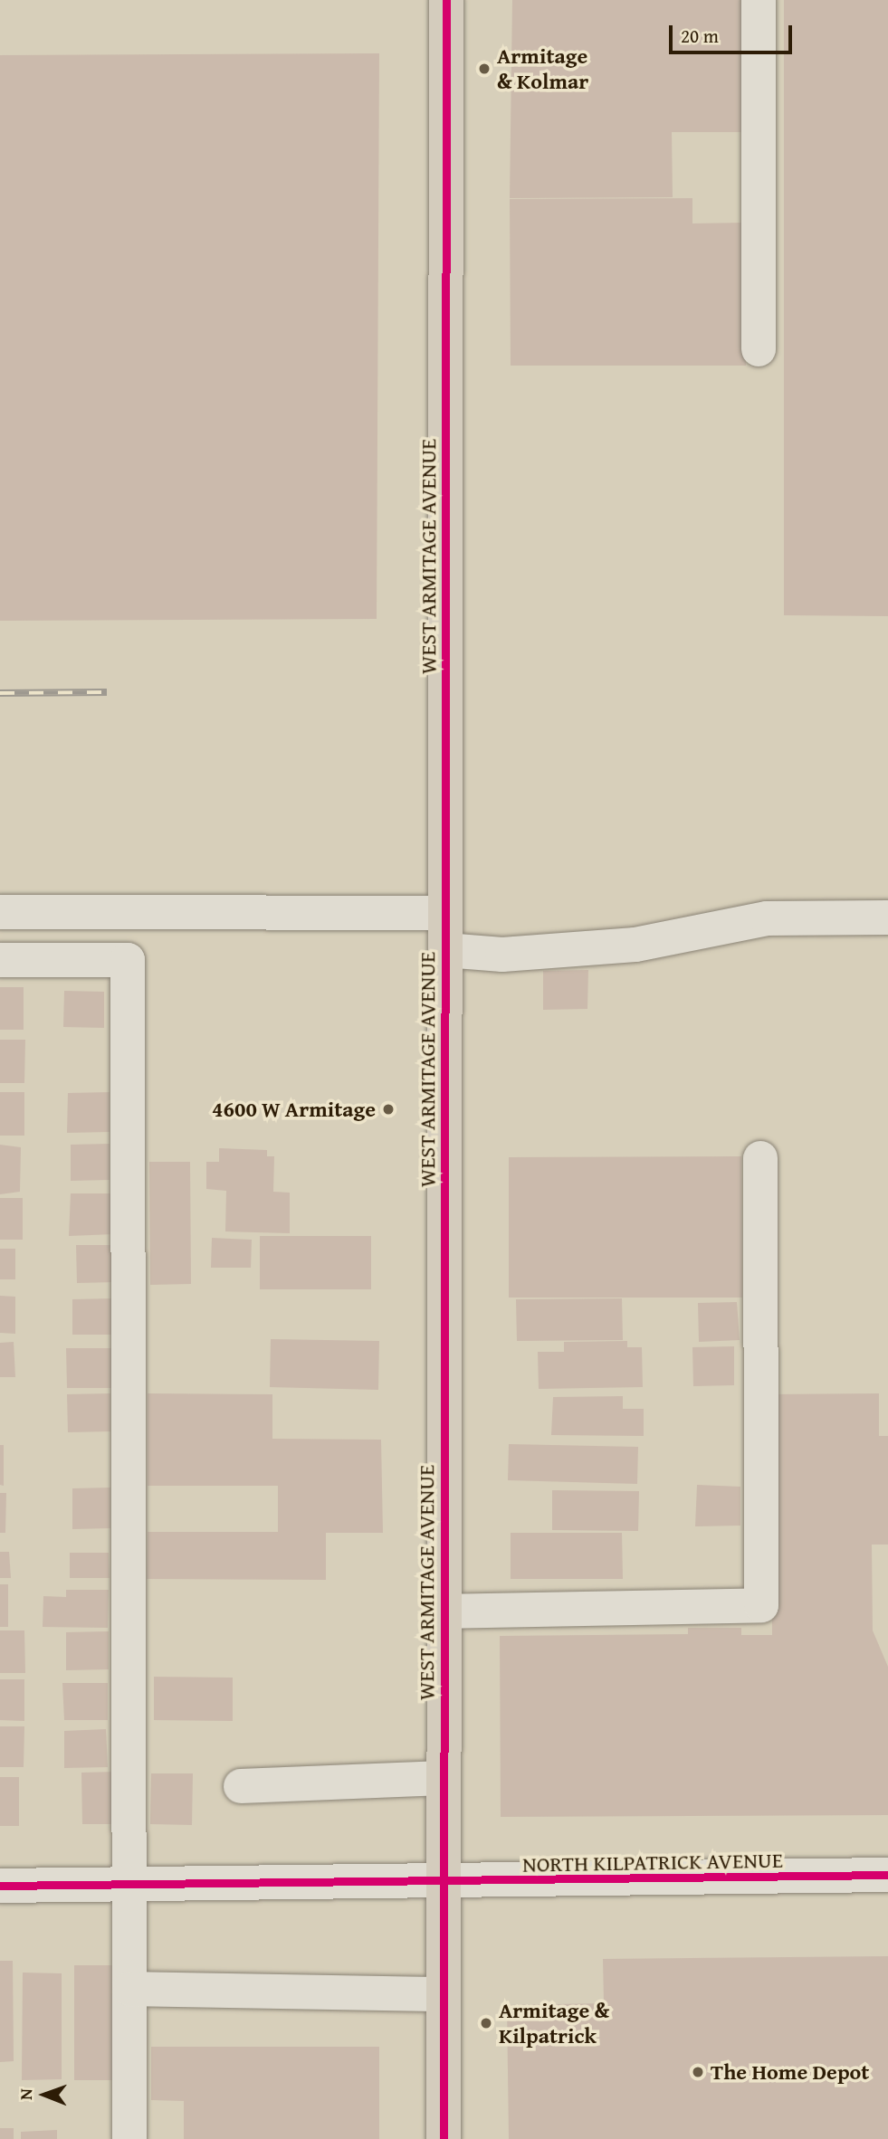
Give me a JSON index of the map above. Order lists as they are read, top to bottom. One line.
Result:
{"streets":{"main road":["WEST ARMITAGE AVENUE"],"street":["NORTH KILPATRICK AVENUE"]},"crossings":[["WEST ARMITAGE AVENUE","NORTH KILPATRICK AVENUE"]],"places":["Armitage & Kolmar","4600 W Armitage","Armitage & Kilpatrick","The Home Depot"],"scale_bar":"20 m","north":"left"}
